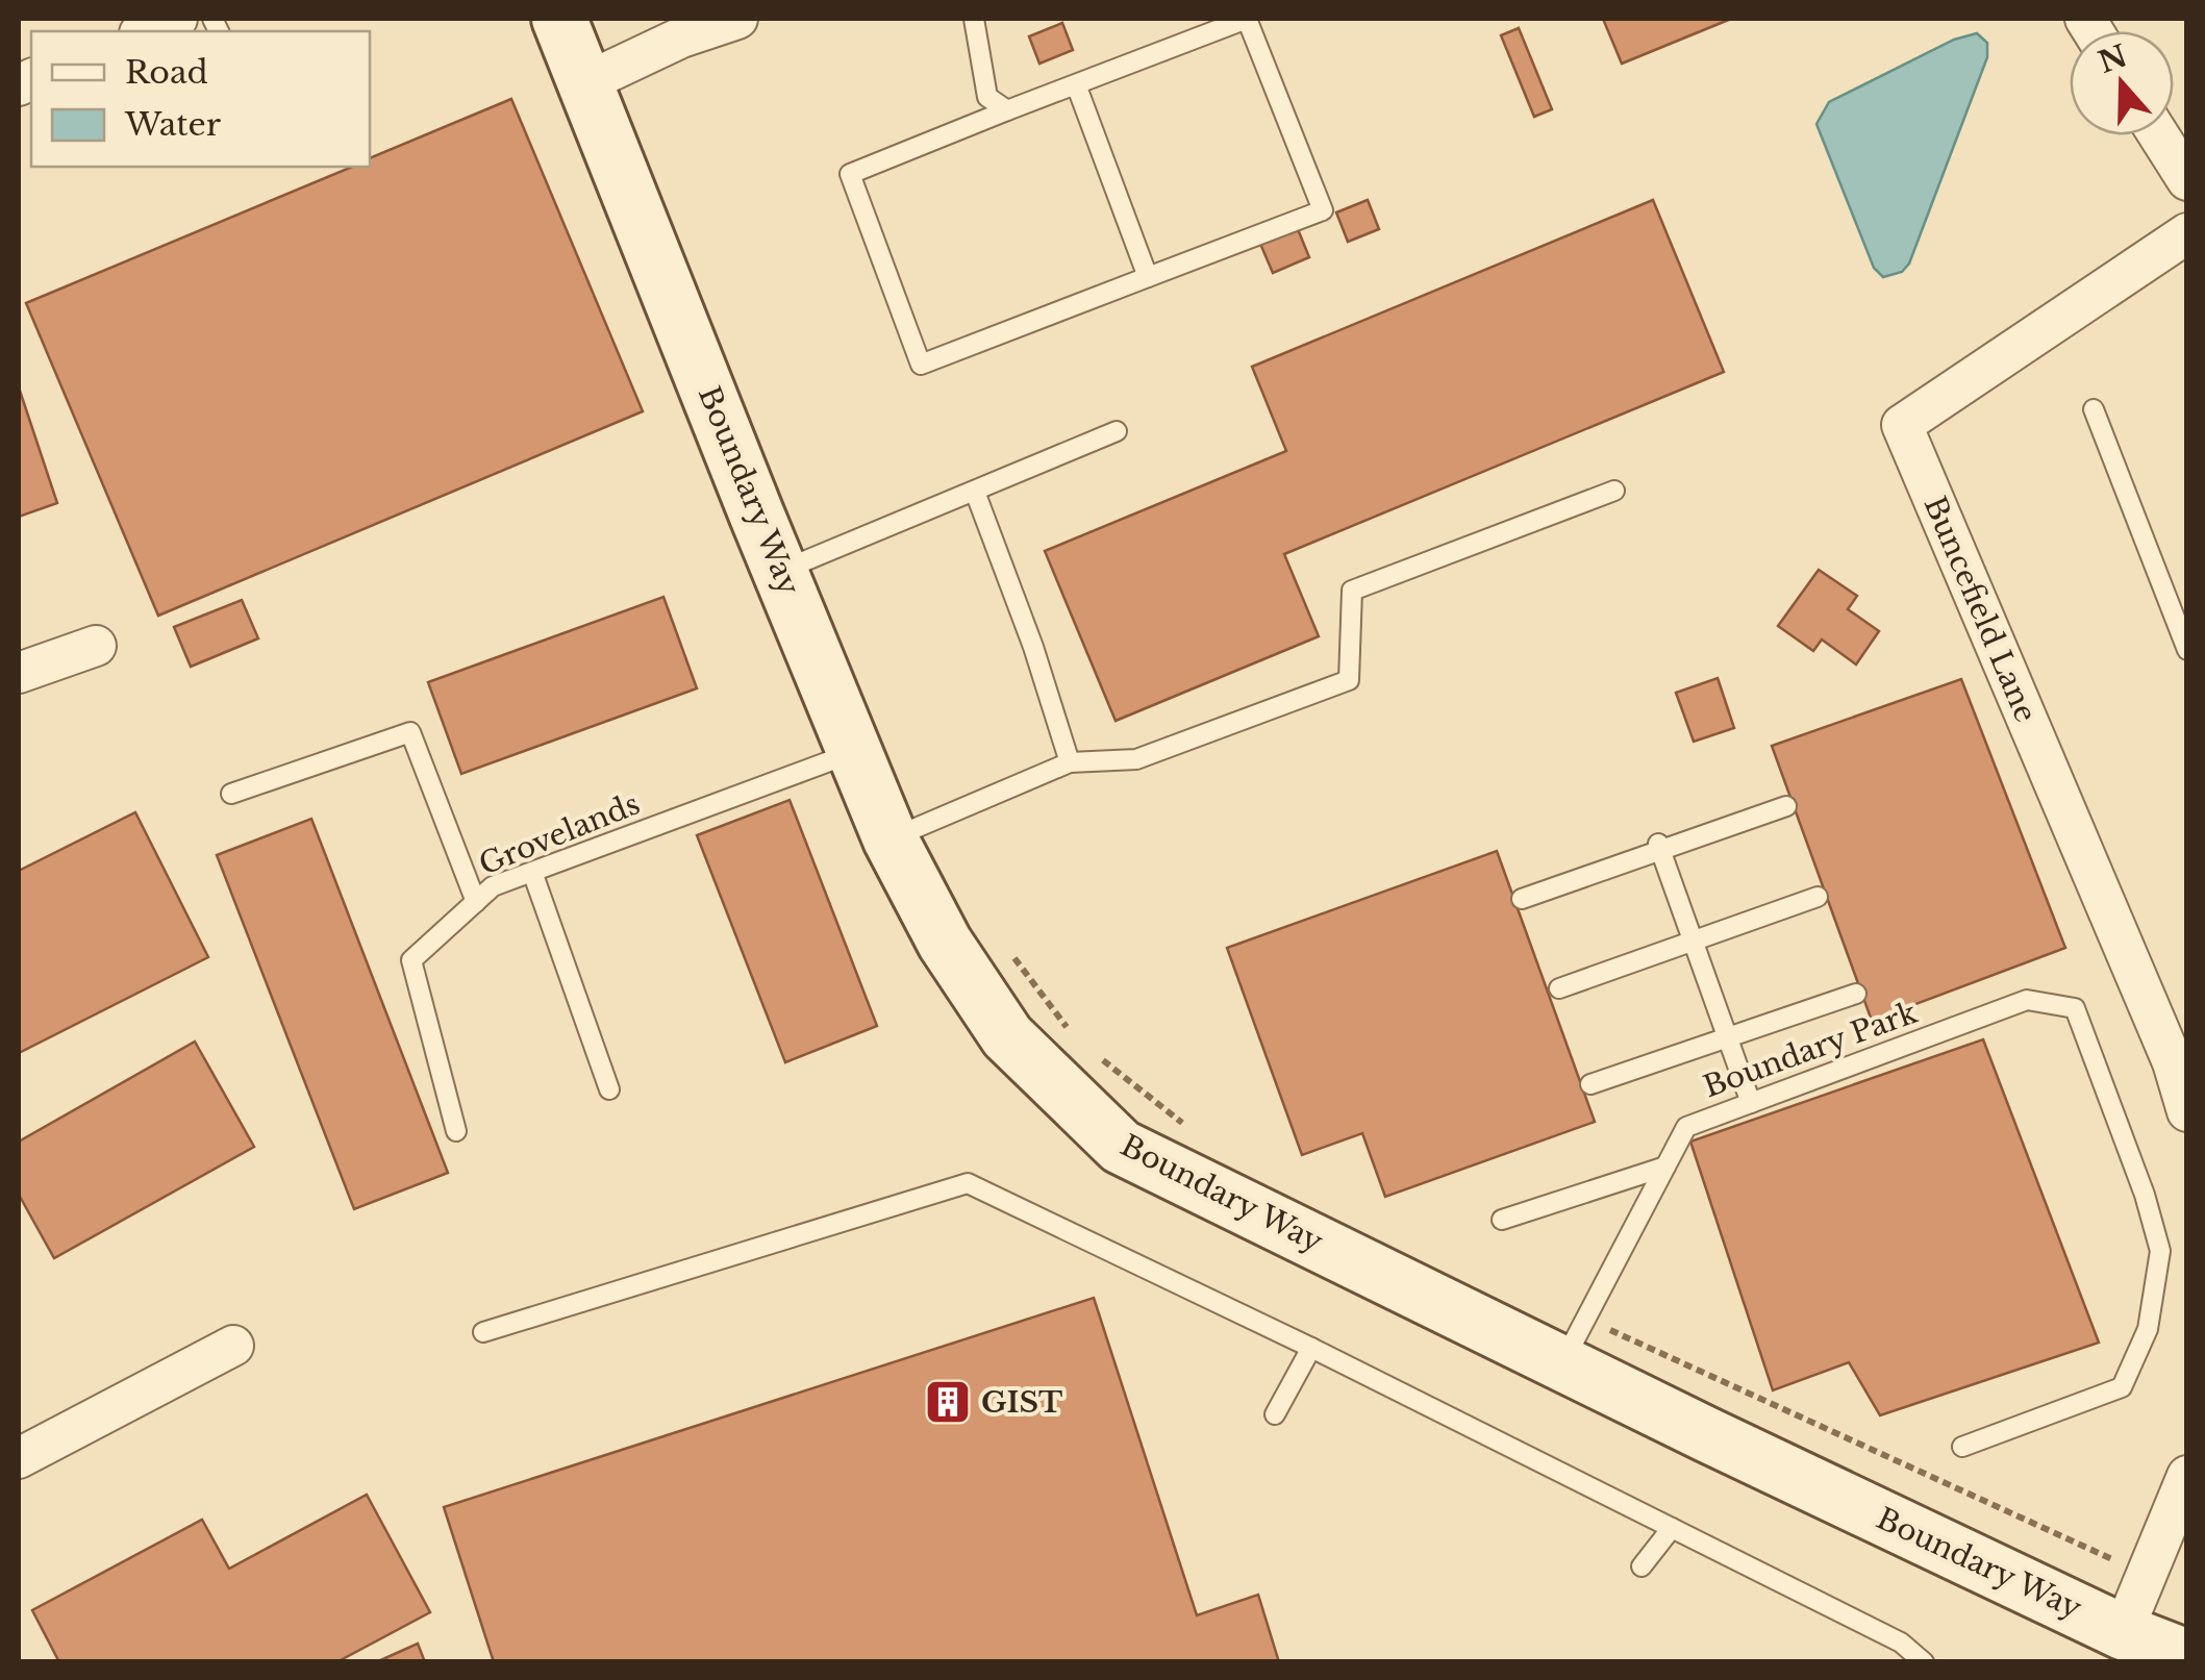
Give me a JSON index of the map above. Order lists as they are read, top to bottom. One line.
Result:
{"streets":{"street":["Boundary Way","Buncefield Lane"],"lane":["Grovelands","Boundary Park"]},"crossings":[["Boundary Way","Grovelands"],["Boundary Way","Boundary Park"]],"places":{"building":["GIST"]},"legend":["Road","Water"],"north":"top"}
